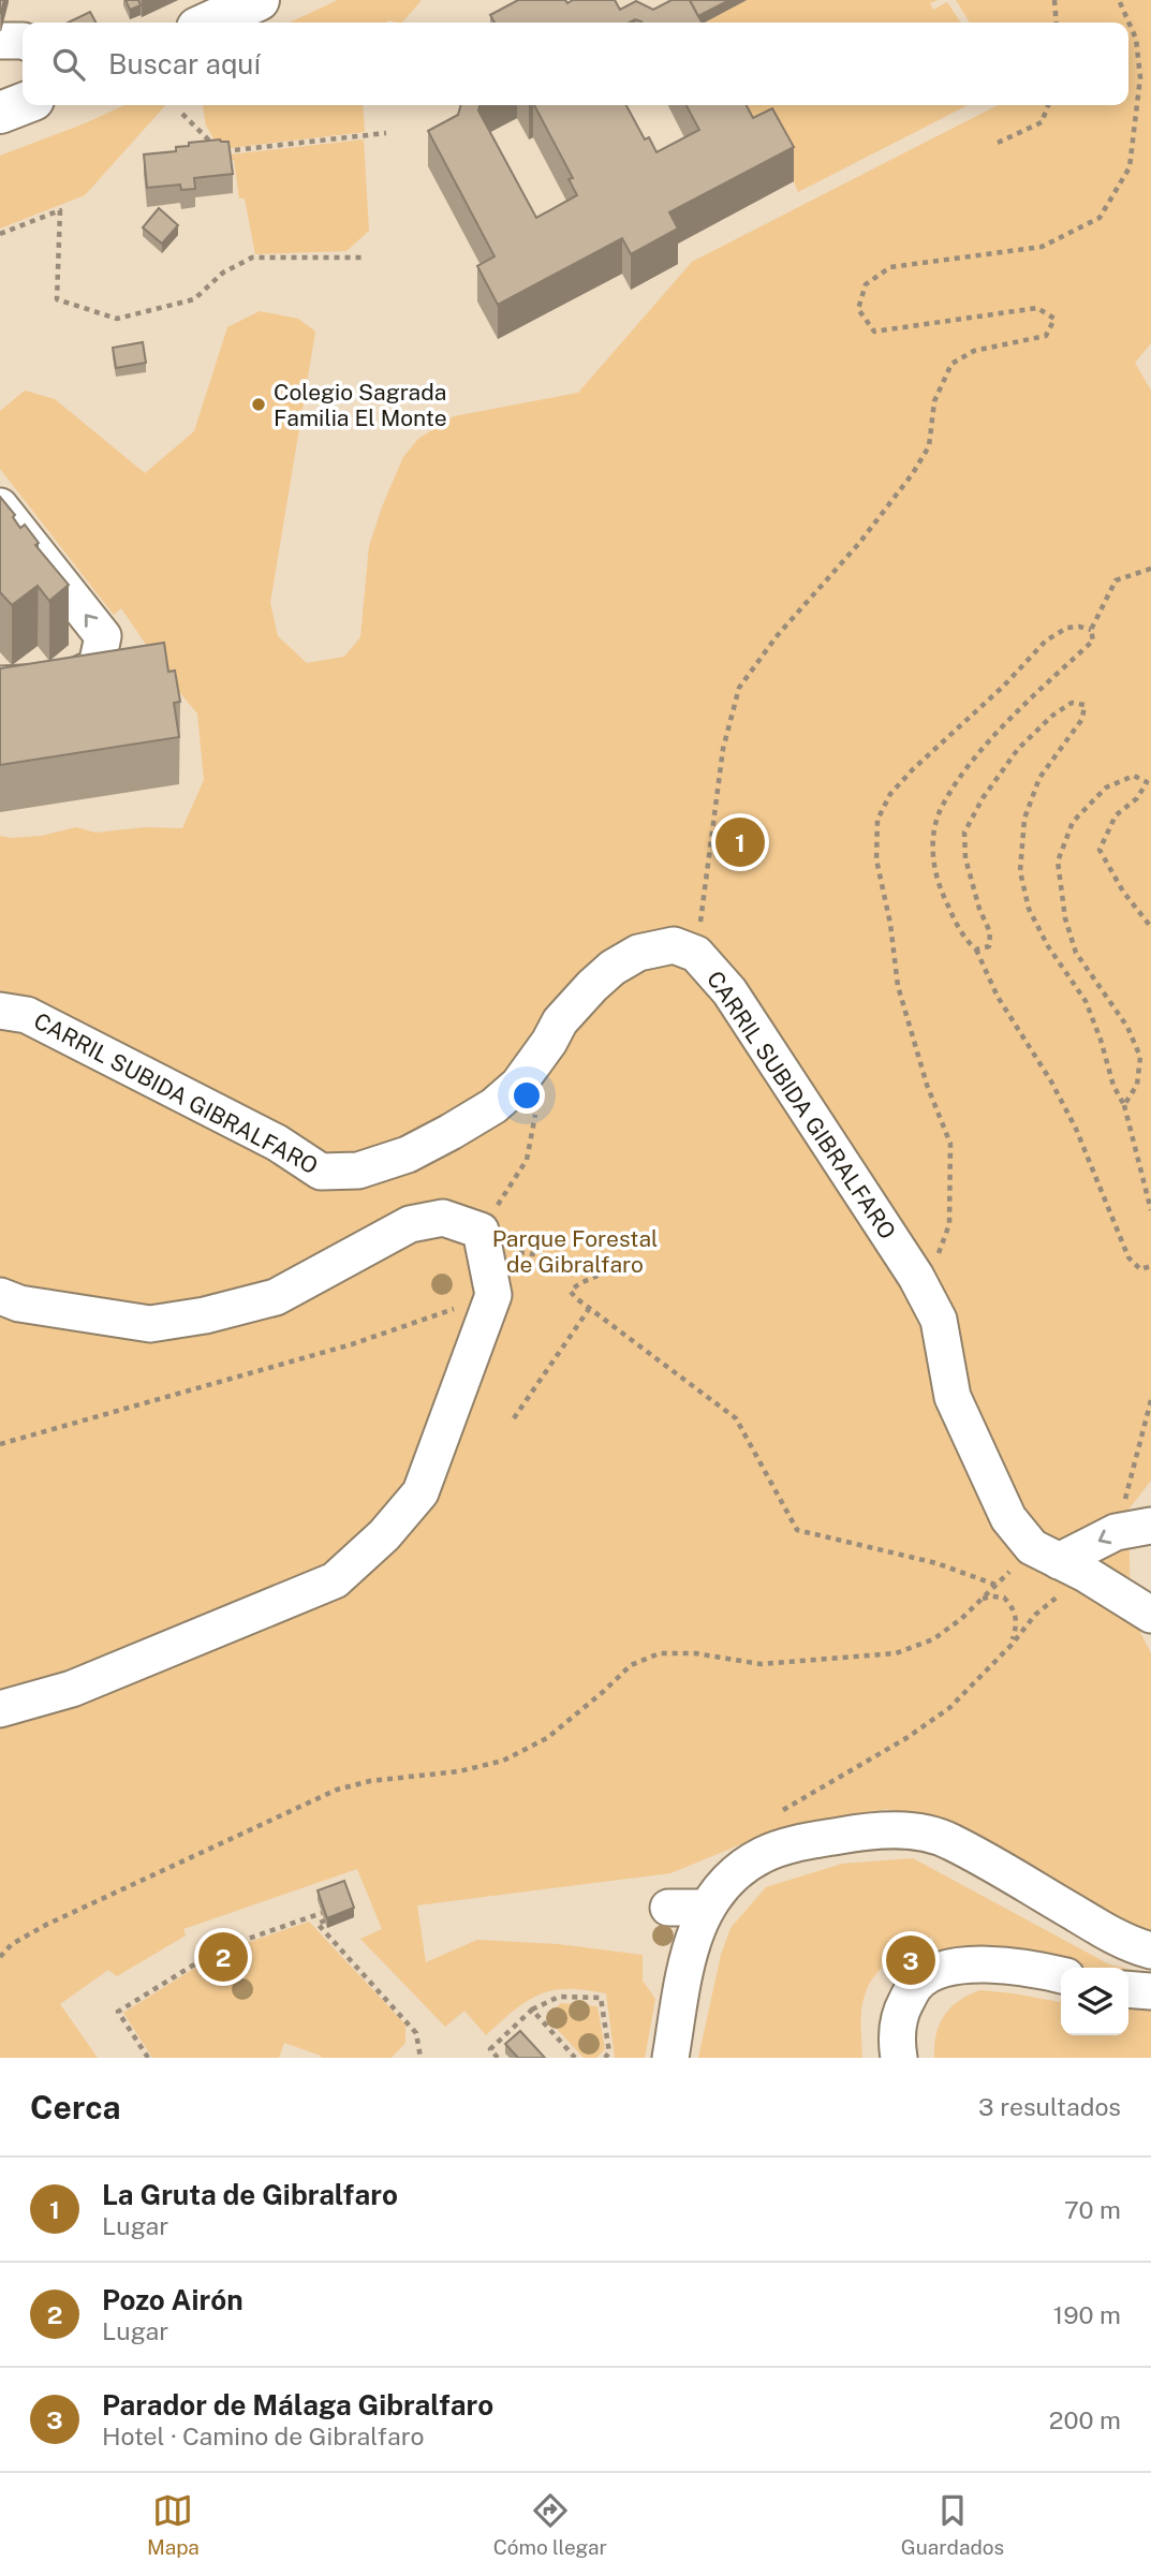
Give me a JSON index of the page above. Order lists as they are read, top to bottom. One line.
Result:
{"streets":{"street":["CARRIL SUBIDA GIBRALFARO"]},"parks":["Parque Forestal de Gibralfaro"],"places":["Colegio Sagrada Familia El Monte"],"page":{"search":"Buscar aquí","pins":["1","2","3"],"heading":["Cerca","3 resultados"],"list":[{"mark":"1","name":"La Gruta de Gibralfaro","note":"Lugar","value":"70 m"},{"mark":"2","name":"Pozo Airón","note":"Lugar","value":"190 m"},{"mark":"3","name":"Parador de Málaga Gibralfaro","note":"Hotel · Camino de Gibralfaro","value":"200 m"}],"nav":["Mapa","Cómo llegar","Guardados"]}}
